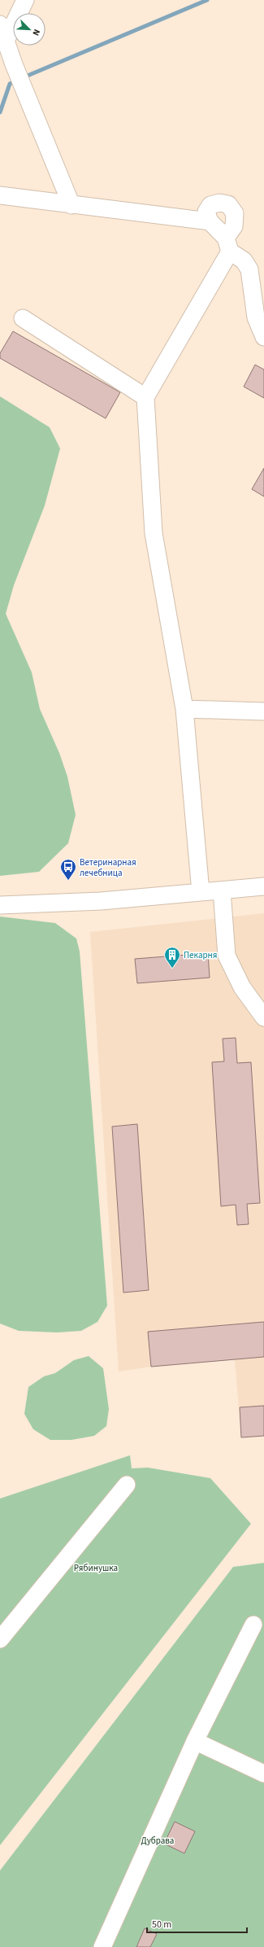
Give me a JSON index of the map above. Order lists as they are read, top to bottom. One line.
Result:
{"parks":["Рябинушка","Дубрава"],"places":{"bus stop":["Ветеринарная лечебница"],"building":["Пекарня"]},"scale_bar":"50 m","north":"bottom right"}
